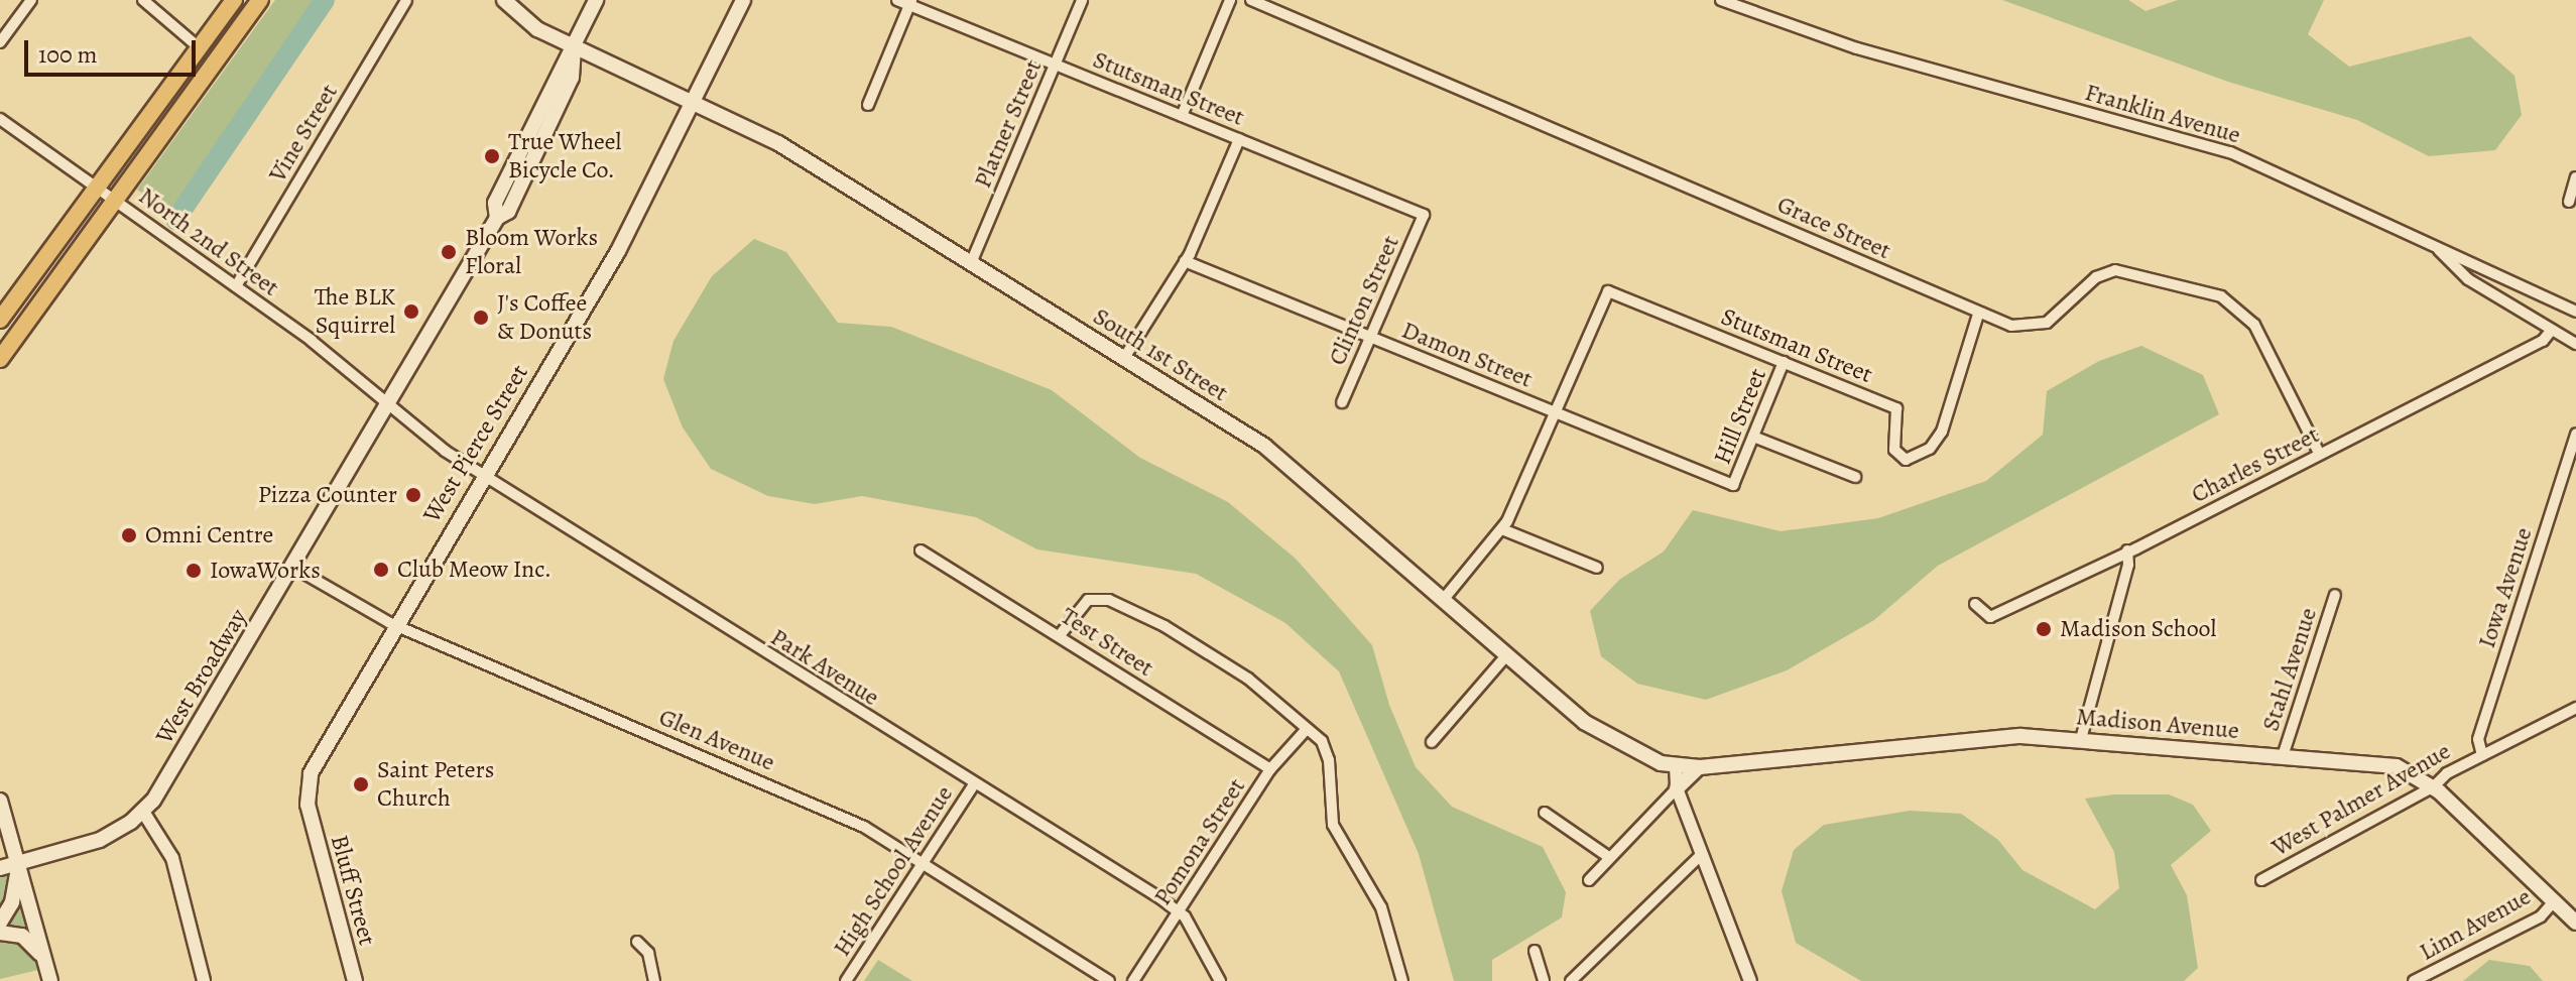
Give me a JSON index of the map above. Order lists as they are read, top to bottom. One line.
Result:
{"streets":{"main road":["South 1st Street","West Pierce Street","West Broadway","Madison Avenue","Bluff Street"],"street":["Stutsman Street","Franklin Avenue","Platner Street","Vine Street","Grace Street","North 2nd Street","Clinton Street","Damon Street","Hill Street","Charles Street","Iowa Avenue","Test Street","Park Avenue","Stahl Avenue","Glen Avenue","West Palmer Avenue","Pomona Street","High School Avenue","Linn Avenue"]},"crossings":[["Stutsman Street","Platner Street"],["Stutsman Street","Grace Street"],["Stutsman Street","Clinton Street"],["Stutsman Street","Damon Street"],["Stutsman Street","Hill Street"],["Platner Street","South 1st Street"],["Vine Street","North 2nd Street"],["Grace Street","Charles Street"],["North 2nd Street","Park Avenue"],["North 2nd Street","West Broadway"],["Clinton Street","Damon Street"],["South 1st Street","West Pierce Street"],["South 1st Street","West Broadway"],["South 1st Street","Madison Avenue"],["Damon Street","Hill Street"],["West Pierce Street","Park Avenue"],["West Pierce Street","Glen Avenue"],["West Pierce Street","Bluff Street"],["Iowa Avenue","West Palmer Avenue"],["Test Street","Pomona Street"],["Park Avenue","West Broadway"],["Park Avenue","Pomona Street"],["Park Avenue","High School Avenue"],["Stahl Avenue","Madison Avenue"],["West Broadway","Glen Avenue"],["Madison Avenue","West Palmer Avenue"],["Madison Avenue","Linn Avenue"],["Glen Avenue","High School Avenue"]],"places":["True Wheel Bicycle Co.","Bloom Works Floral","The BLK Squirrel","J's Coffee & Donuts","Pizza Counter","Omni Centre","Club Meow Inc.","IowaWorks","Madison School","Saint Peters Church"],"scale_bar":"100 m"}
